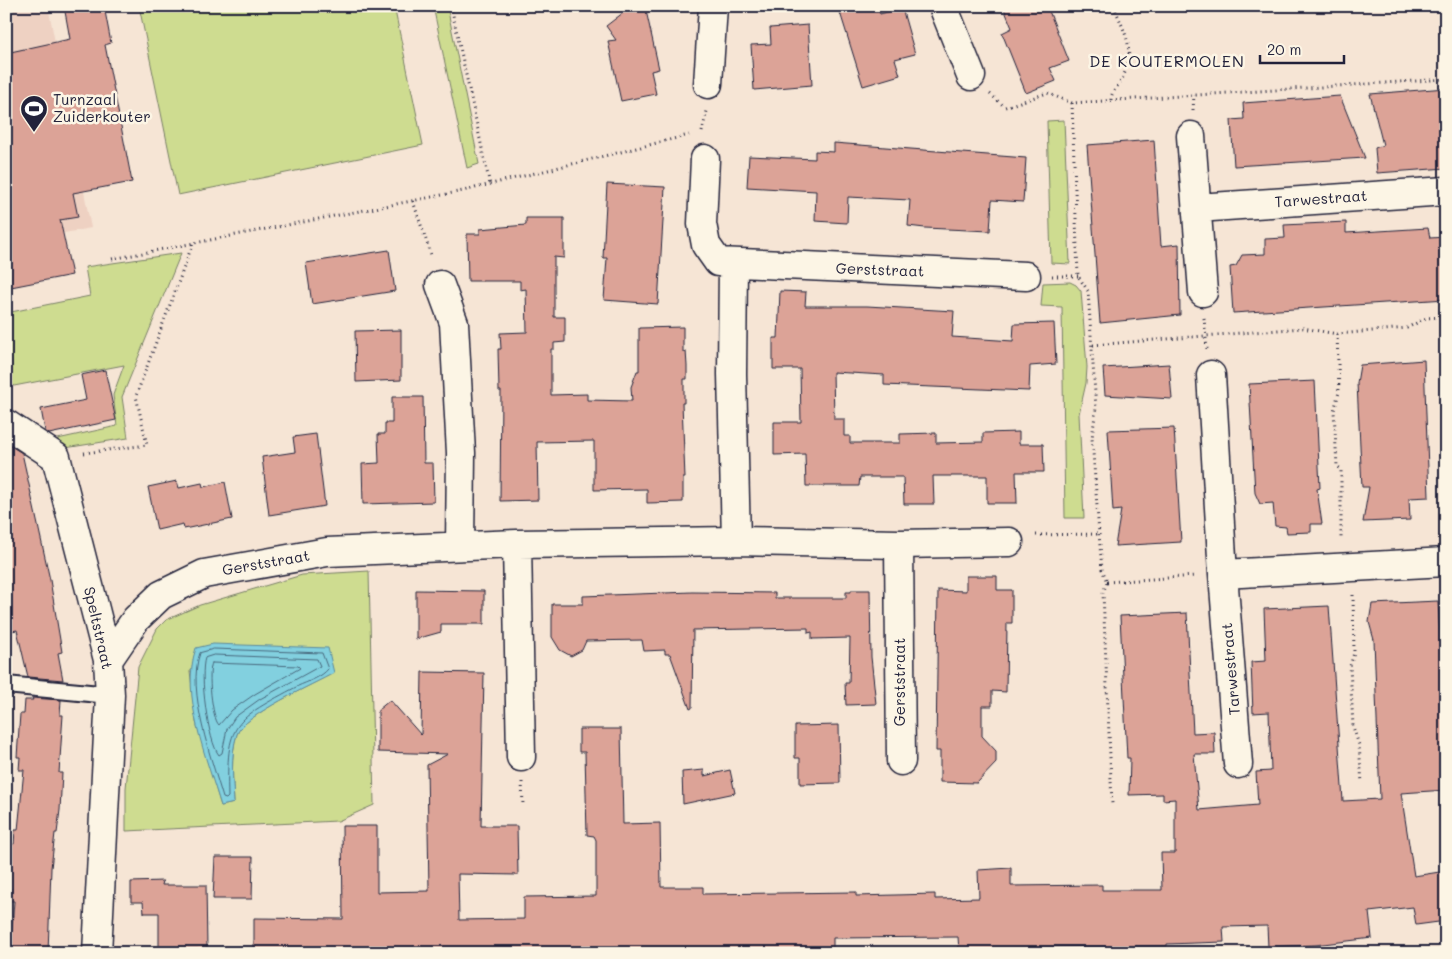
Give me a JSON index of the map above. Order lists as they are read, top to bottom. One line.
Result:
{"streets":{"street":["Tarwestraat","Gerststraat","Speltstraat"]},"crossings":[["Gerststraat","Speltstraat"]],"districts":["DE KOUTERMOLEN"],"places":{"sports":["Turnzaal Zuiderkouter"]},"scale_bar":"20 m"}
